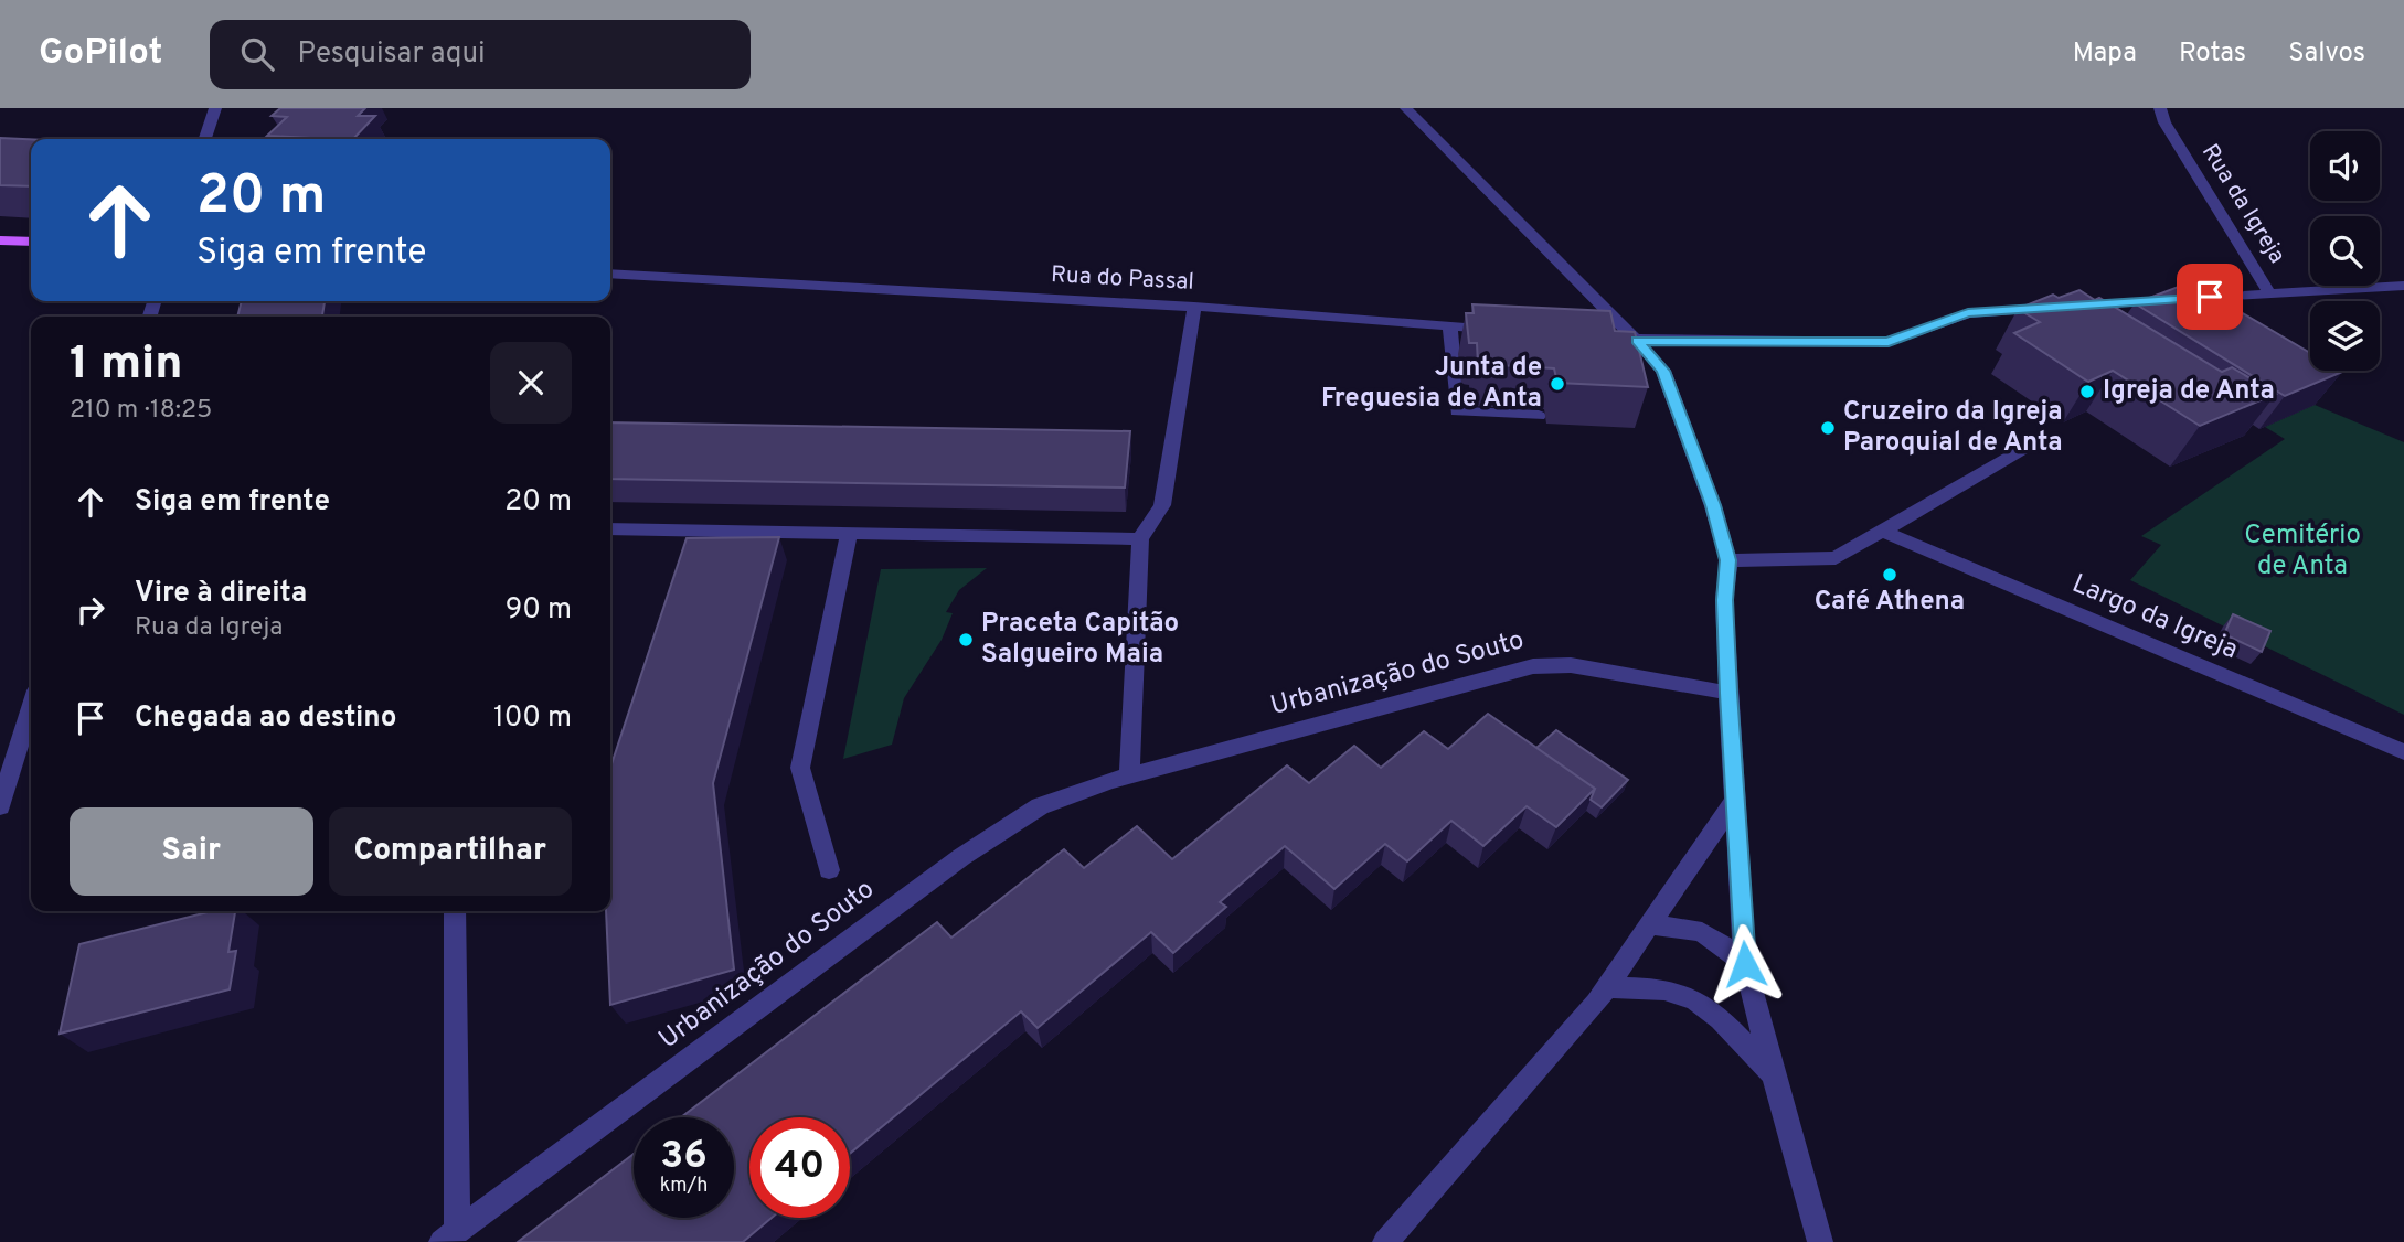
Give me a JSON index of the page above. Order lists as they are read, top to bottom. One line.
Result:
{"streets":{"street":["Rua da Igreja","Rua do Passal","Largo da Igreja","Urbanização do Souto"]},"parks":["Cemitério de Anta"],"places":["Junta de Freguesia de Anta","Igreja de Anta","Cruzeiro da Igreja Paroquial de Anta","Café Athena","Praceta Capitão Salgueiro Maia"],"page":{"header":"GoPilot","search":"Pesquisar aqui","nav":["Mapa","Rotas","Salvos"],"turn":["20 m","Siga em frente"],"heading":["1 min","210 m · 18:25"],"list":[{"name":"Siga em frente","value":"20 m"},{"name":"Vire à direita","note":"Rua da Igreja","value":"90 m"},{"name":"Chegada ao destino","value":"100 m"}],"buttons":["Sair","Compartilhar"],"speed":"36 km/h","limit":"40"}}
